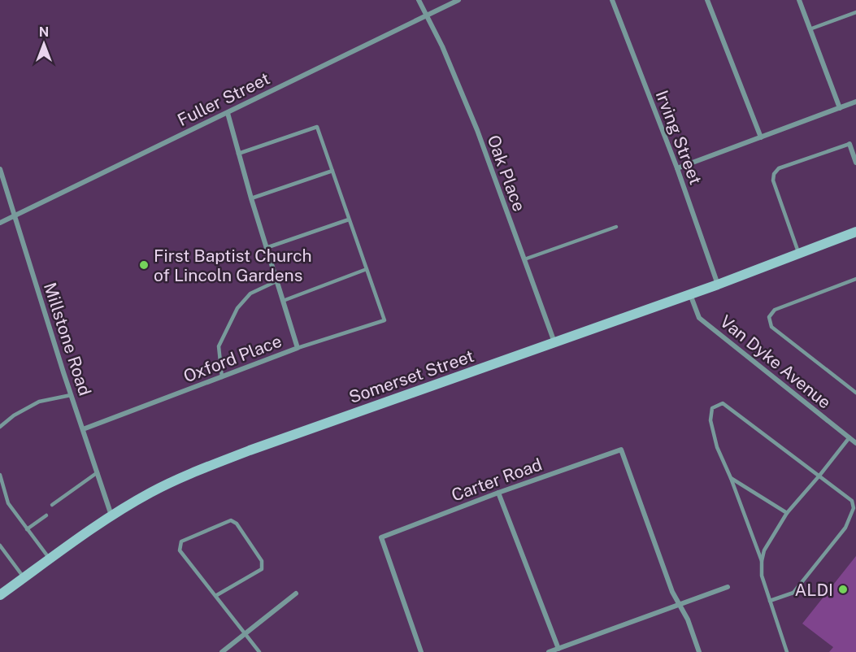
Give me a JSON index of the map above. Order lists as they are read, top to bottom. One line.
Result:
{"streets":{"main road":["Somerset Street"],"street":["Fuller Street","Irving Street","Oak Place","Millstone Road","Oxford Place","Van Dyke Avenue","Carter Road"]},"crossings":[["Fuller Street","Oak Place"],["Fuller Street","Millstone Road"],["Fuller Street","Oxford Place"],["Irving Street","Somerset Street"],["Oak Place","Somerset Street"],["Millstone Road","Oxford Place"],["Millstone Road","Somerset Street"],["Van Dyke Avenue","Somerset Street"]],"places":["First Baptist Church of Lincoln Gardens","ALDI"],"north":"top"}
